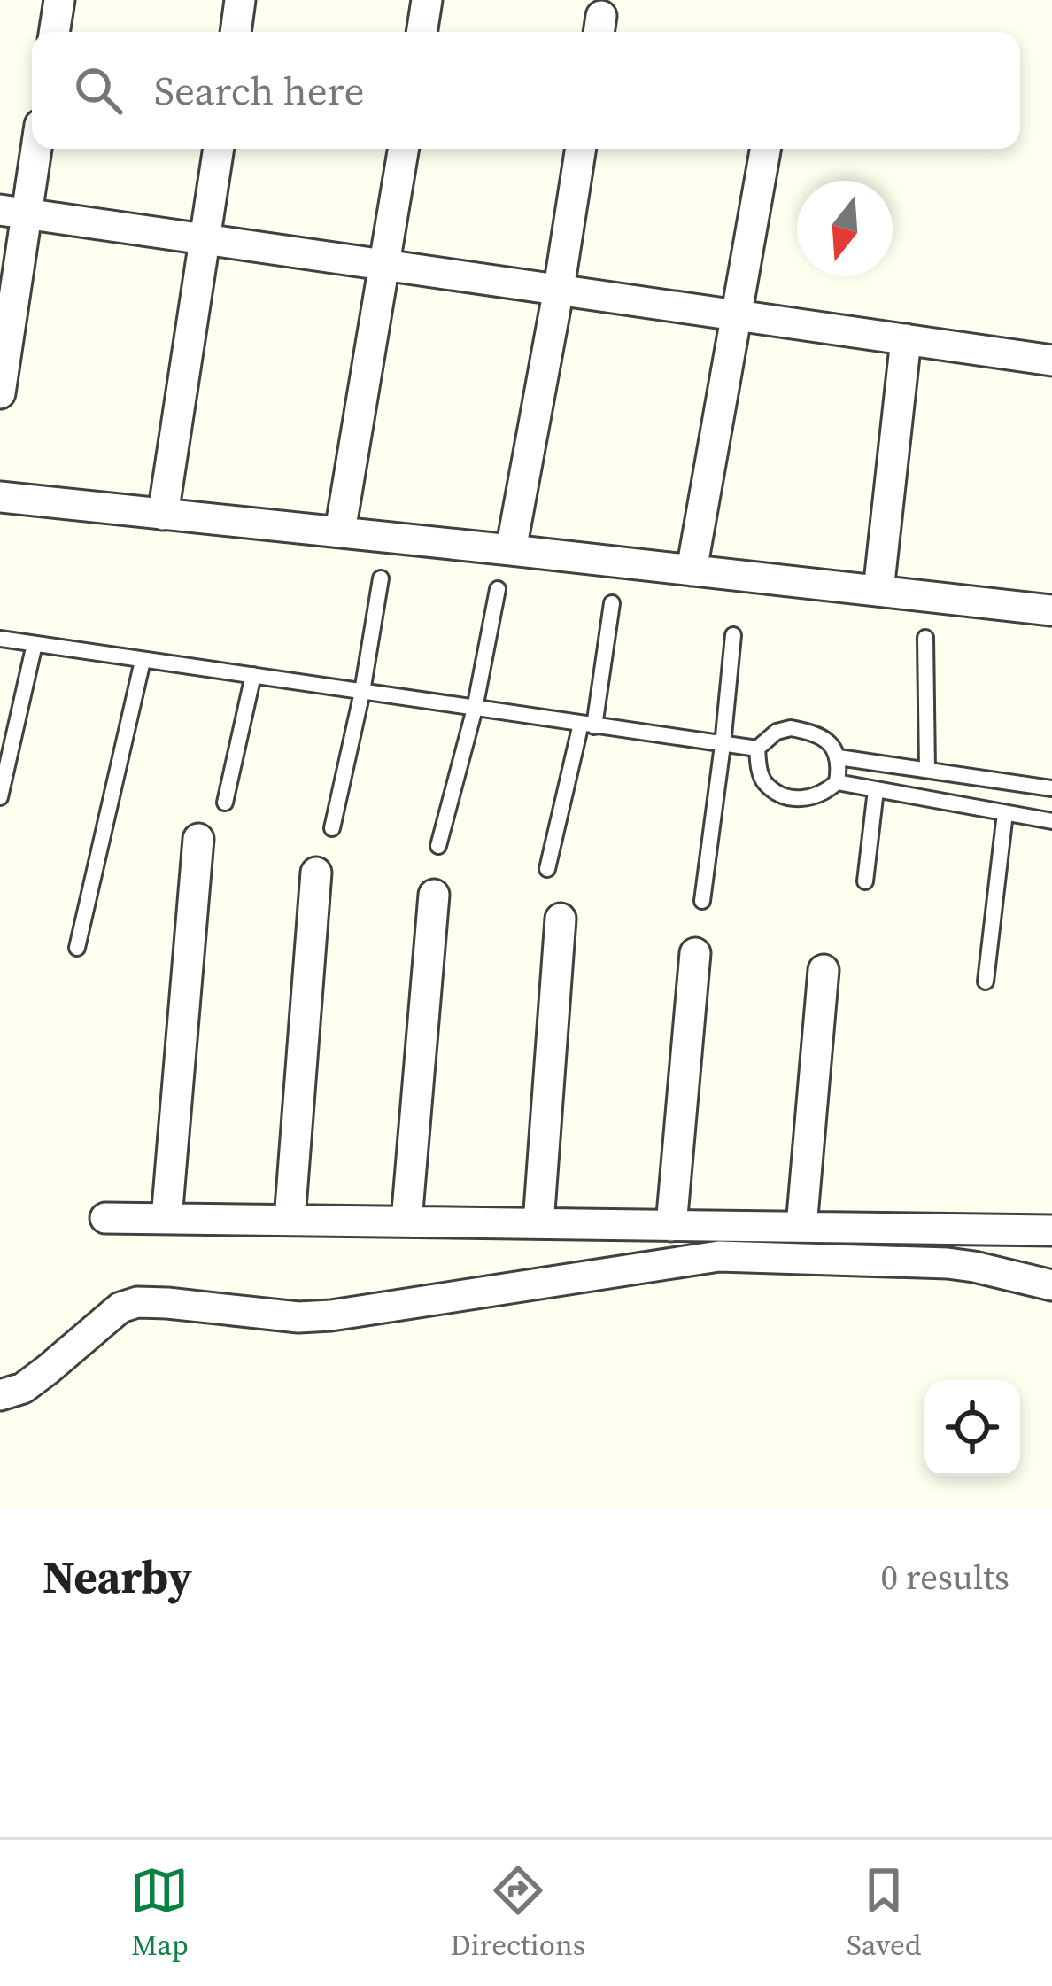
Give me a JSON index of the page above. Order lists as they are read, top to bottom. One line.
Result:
{"north":"bottom","page":{"search":"Search here","heading":["Nearby","0 results"],"nav":["Map","Directions","Saved"]}}
